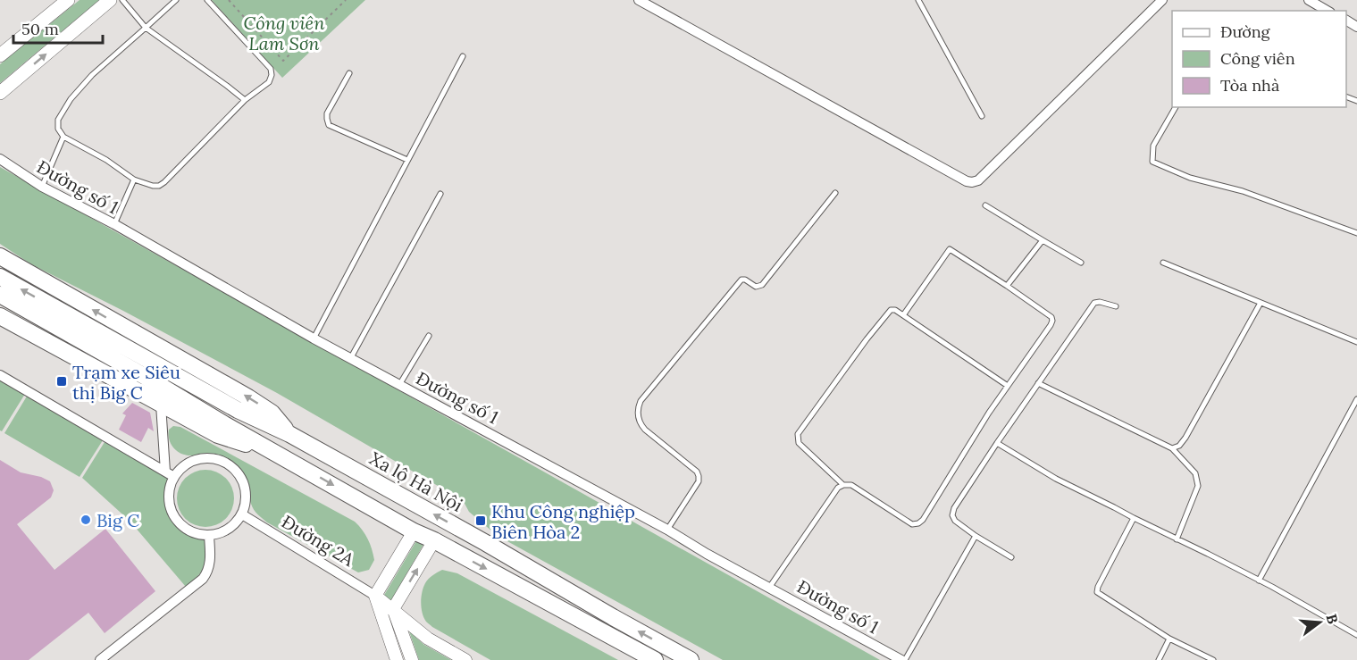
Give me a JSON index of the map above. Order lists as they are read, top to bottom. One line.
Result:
{"streets":{"highway":["Xa lộ Hà Nội"],"street":["Đường số 1","Đường 2A"]},"parks":["Công viên Lam Sơn"],"places":{"transit":["Trạm xe Siêu thị Big C","Khu Công nghiệp Biên Hòa 2"],"other":["Big C"]},"legend":["Đường","Công viên","Tòa nhà"],"scale_bar":"50 m","north":"right"}
